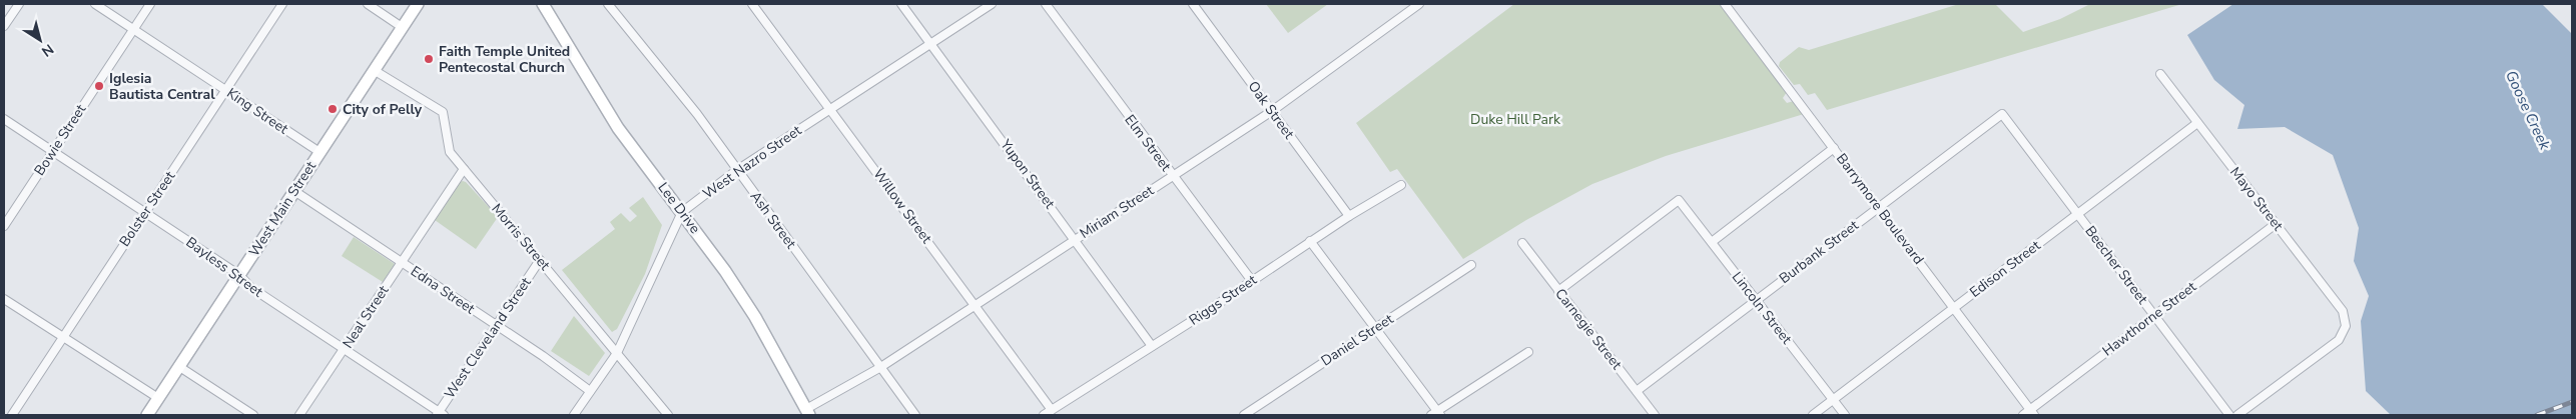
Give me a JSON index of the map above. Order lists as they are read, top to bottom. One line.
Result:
{"streets":{"main road":["Lee Drive","West Main Street"],"street":["Oak Street","King Street","Bowie Street","Elm Street","West Nazro Street","Yupon Street","Mayo Street","Willow Street","Bolster Street","Barrymore Boulevard","Miriam Street","Ash Street","Morris Street","Burbank Street","Beecher Street","Bayless Street","Edison Street","Edna Street","Riggs Street","Lincoln Street","Neal Street","Hawthorne Street","Carnegie Street","West Cleveland Street","Daniel Street"]},"crossings":[["Oak Street","Miriam Street"],["Oak Street","Riggs Street"],["King Street","Bowie Street"],["King Street","Bolster Street"],["King Street","West Main Street"],["Bowie Street","Bayless Street"],["Elm Street","Miriam Street"],["Elm Street","Riggs Street"],["West Nazro Street","Yupon Street"],["West Nazro Street","Willow Street"],["West Nazro Street","Lee Drive"],["West Nazro Street","Ash Street"],["West Nazro Street","Morris Street"],["West Nazro Street","Edna Street"],["Yupon Street","Miriam Street"],["Yupon Street","Riggs Street"],["Mayo Street","Edison Street"],["Mayo Street","Hawthorne Street"],["Willow Street","Miriam Street"],["Willow Street","Riggs Street"],["Lee Drive","Miriam Street"],["Bolster Street","Bayless Street"],["West Main Street","Morris Street"],["West Main Street","Bayless Street"],["West Main Street","Edna Street"],["Barrymore Boulevard","Burbank Street"],["Barrymore Boulevard","Edison Street"],["Barrymore Boulevard","Hawthorne Street"],["Miriam Street","Ash Street"],["Morris Street","Neal Street"],["Morris Street","West Cleveland Street"],["Burbank Street","Beecher Street"],["Burbank Street","Lincoln Street"],["Burbank Street","Carnegie Street"],["Beecher Street","Edison Street"],["Beecher Street","Hawthorne Street"],["Bayless Street","Neal Street"],["Bayless Street","West Cleveland Street"],["Edison Street","Lincoln Street"],["Edna Street","Neal Street"],["Edna Street","West Cleveland Street"],["Lincoln Street","Carnegie Street"]],"water":["Goose Creek"],"parks":["Duke Hill Park"],"places":["Faith Temple United Pentecostal Church","Iglesia Bautista Central","City of Pelly"],"north":"bottom right"}
